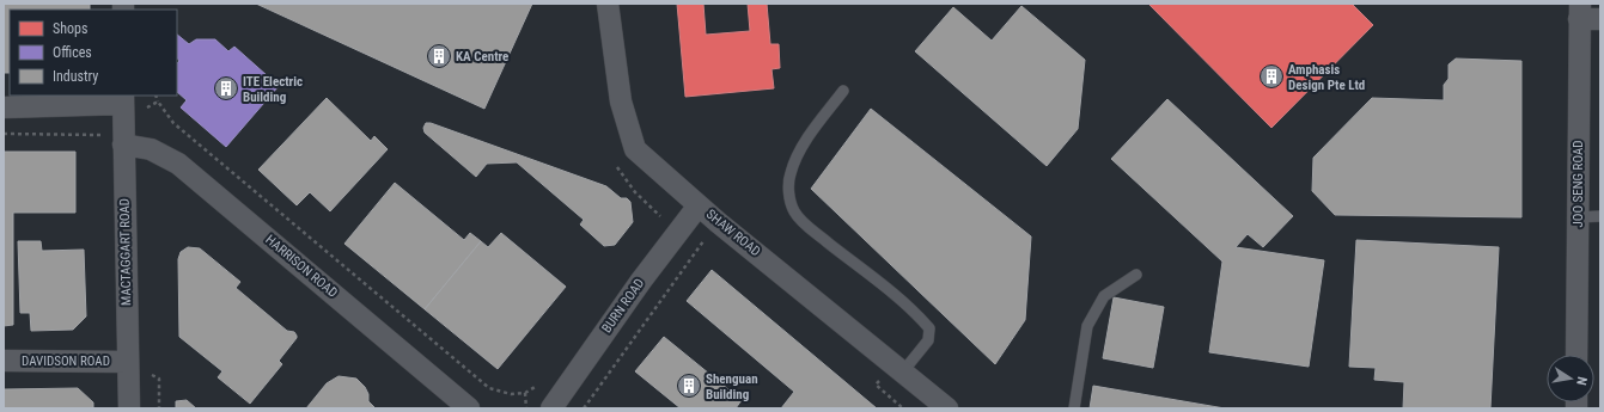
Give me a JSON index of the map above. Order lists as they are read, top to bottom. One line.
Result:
{"streets":{"street":["JOO SENG ROAD","SHAW ROAD","MACTAGGART ROAD","HARRISON ROAD","BURN ROAD","DAVIDSON ROAD"]},"crossings":[["SHAW ROAD","BURN ROAD"],["MACTAGGART ROAD","HARRISON ROAD"],["MACTAGGART ROAD","DAVIDSON ROAD"]],"places":{"building":["KA Centre","Amphasis Design Pte Ltd","ITE Electric Building","Shenguan Building"]},"legend":["Shops","Offices","Industry"],"north":"right"}
